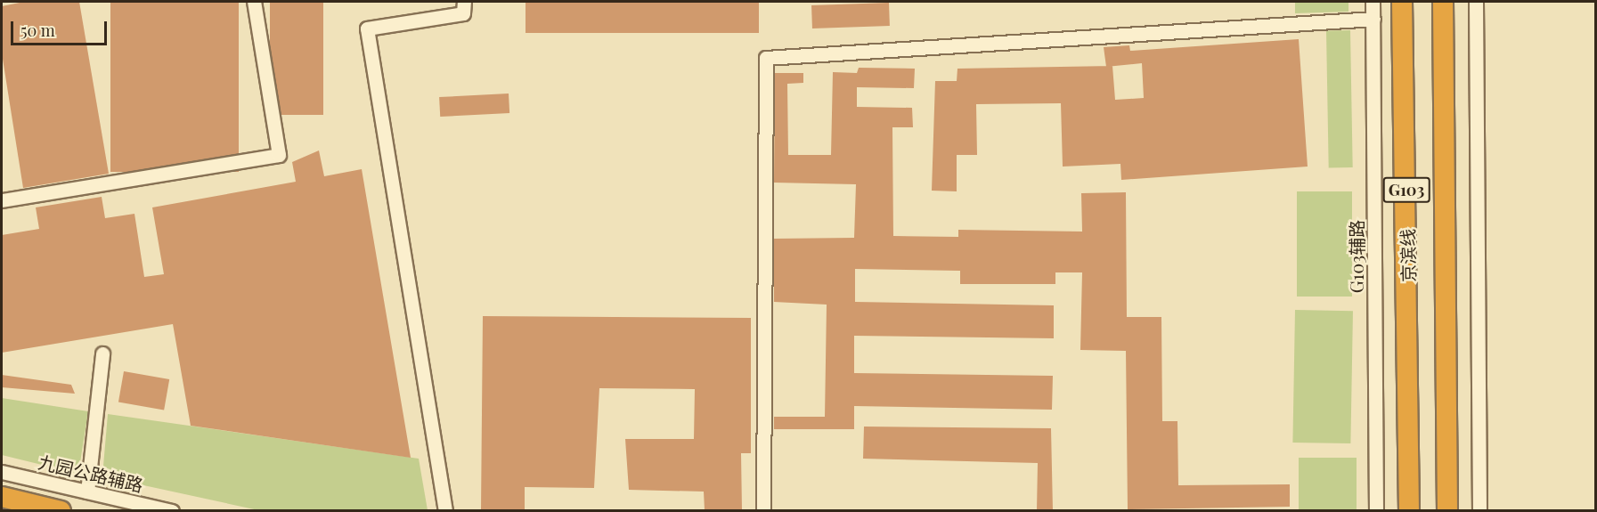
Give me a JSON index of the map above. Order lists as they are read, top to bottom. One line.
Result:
{"streets":{"highway":["G103","京滨线"],"street":["G103辅路","九园公路辅路"]},"scale_bar":"50 m"}
